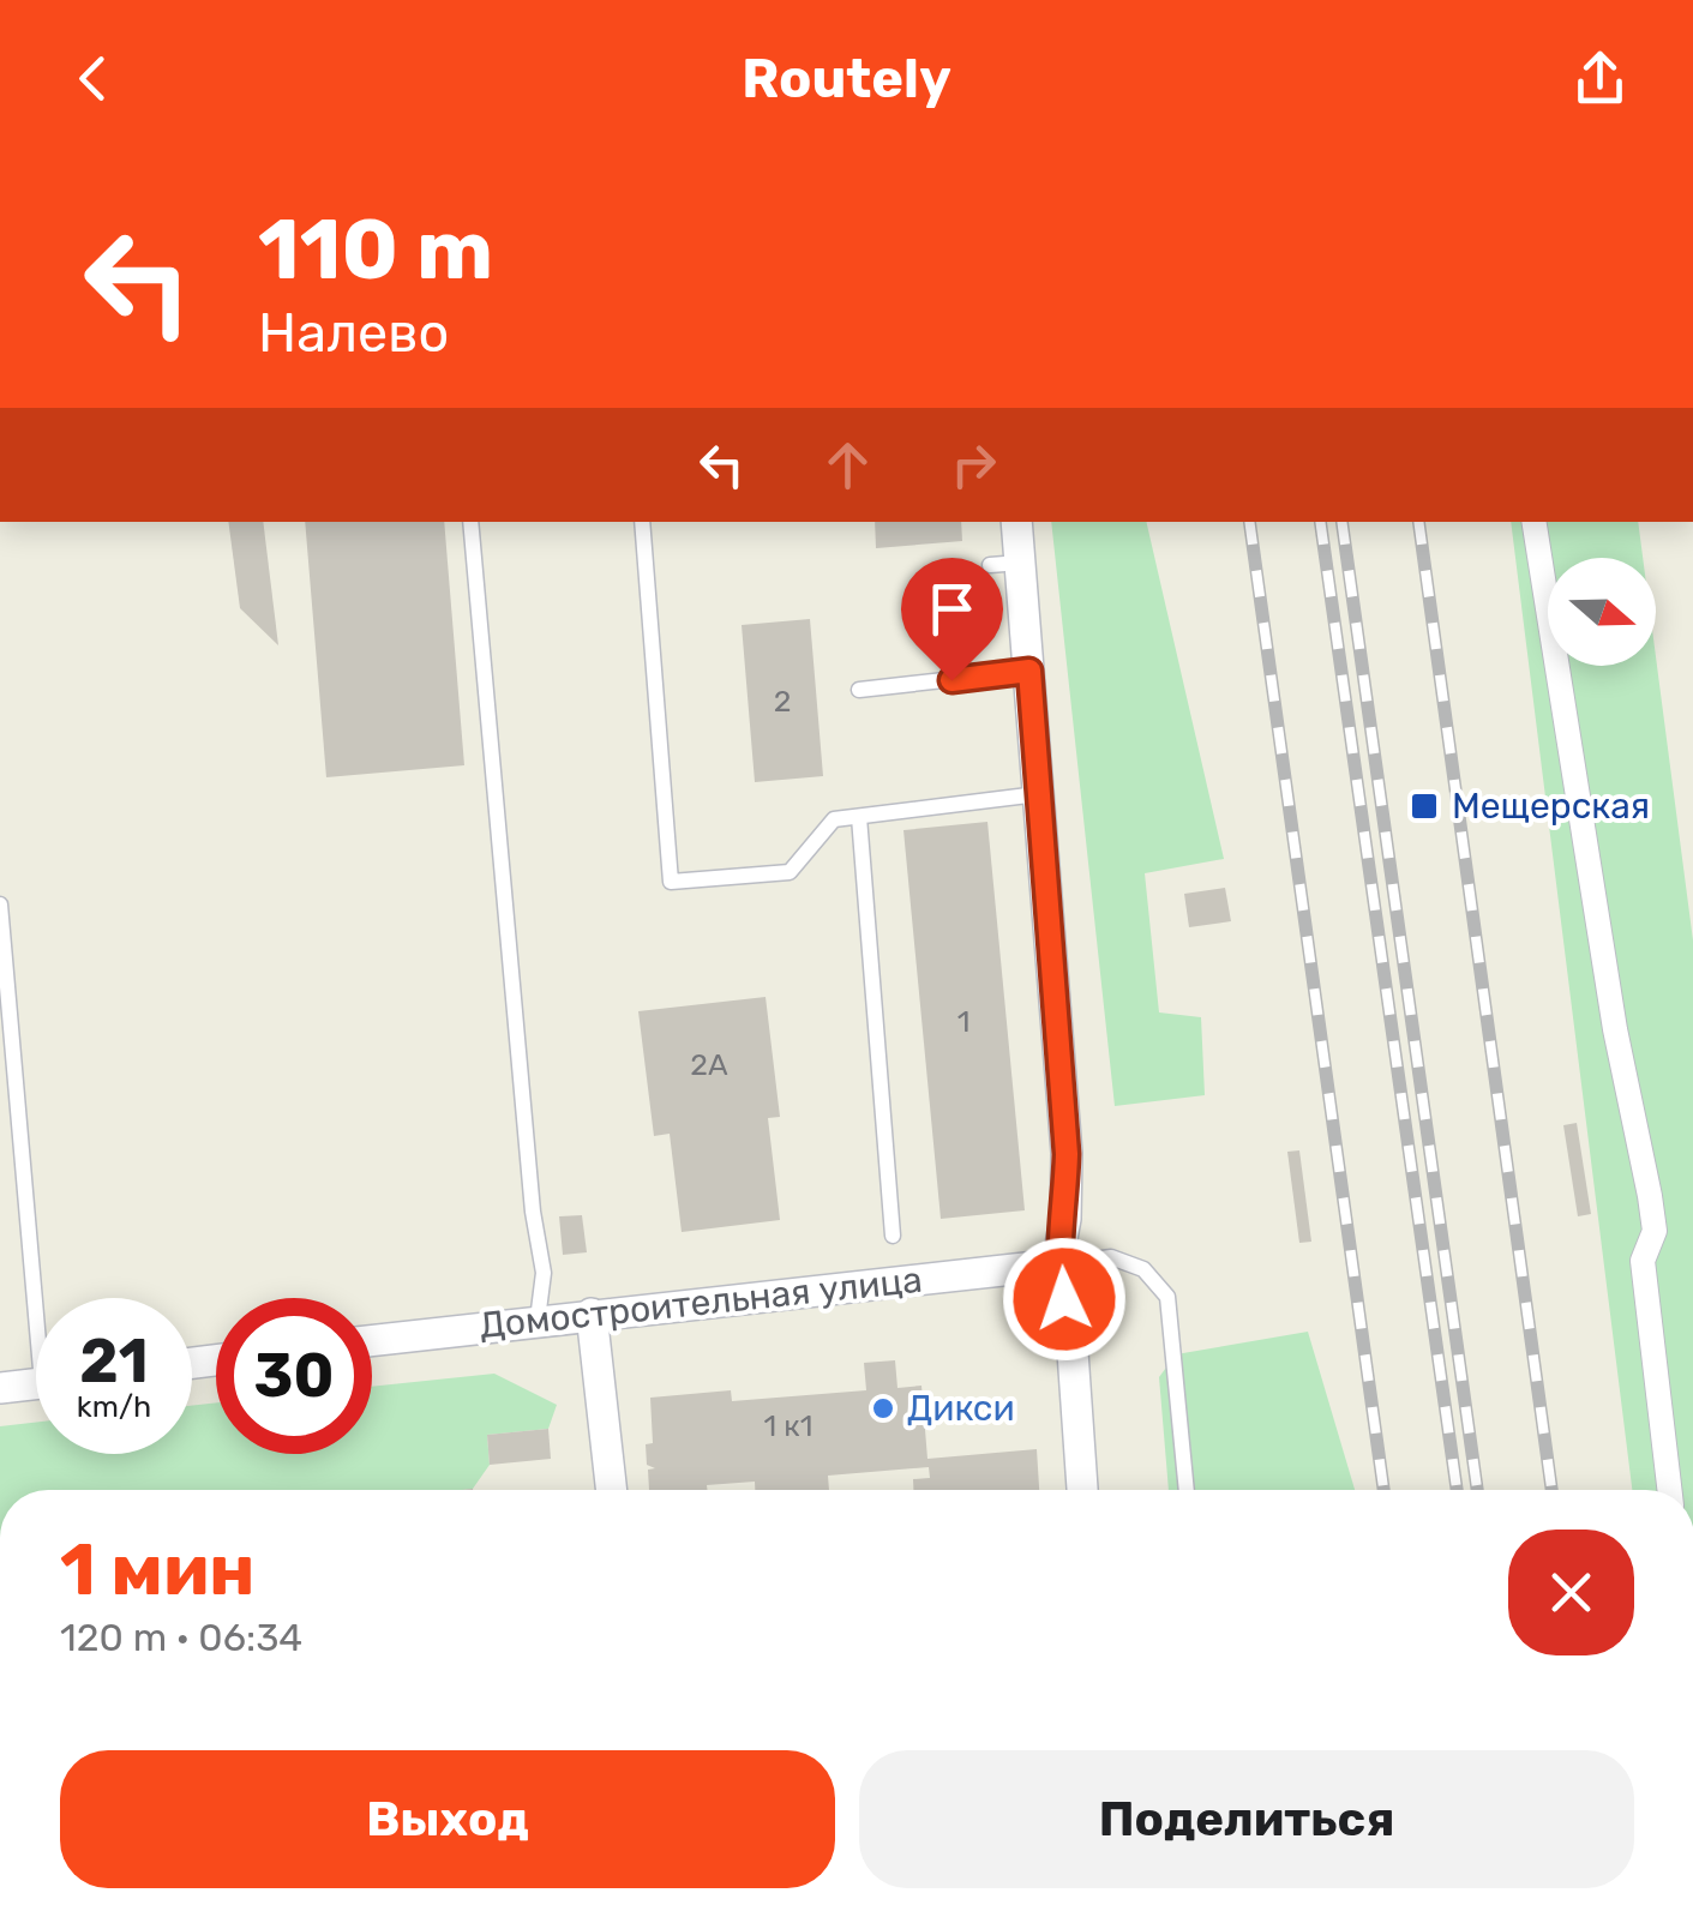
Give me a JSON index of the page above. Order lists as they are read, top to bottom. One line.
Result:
{"streets":{"street":["Домостроительная улица"]},"places":{"transit":["Мещерская"],"other":["Дикси"]},"house_numbers":["2","1","2А","1 к1"],"north":"right","page":{"header":"Routely","turn":["110 m","Налево"],"speed":"21 km/h","limit":"30","heading":["1 мин","120 m · 06:34"],"buttons":["Выход","Поделиться"]}}
